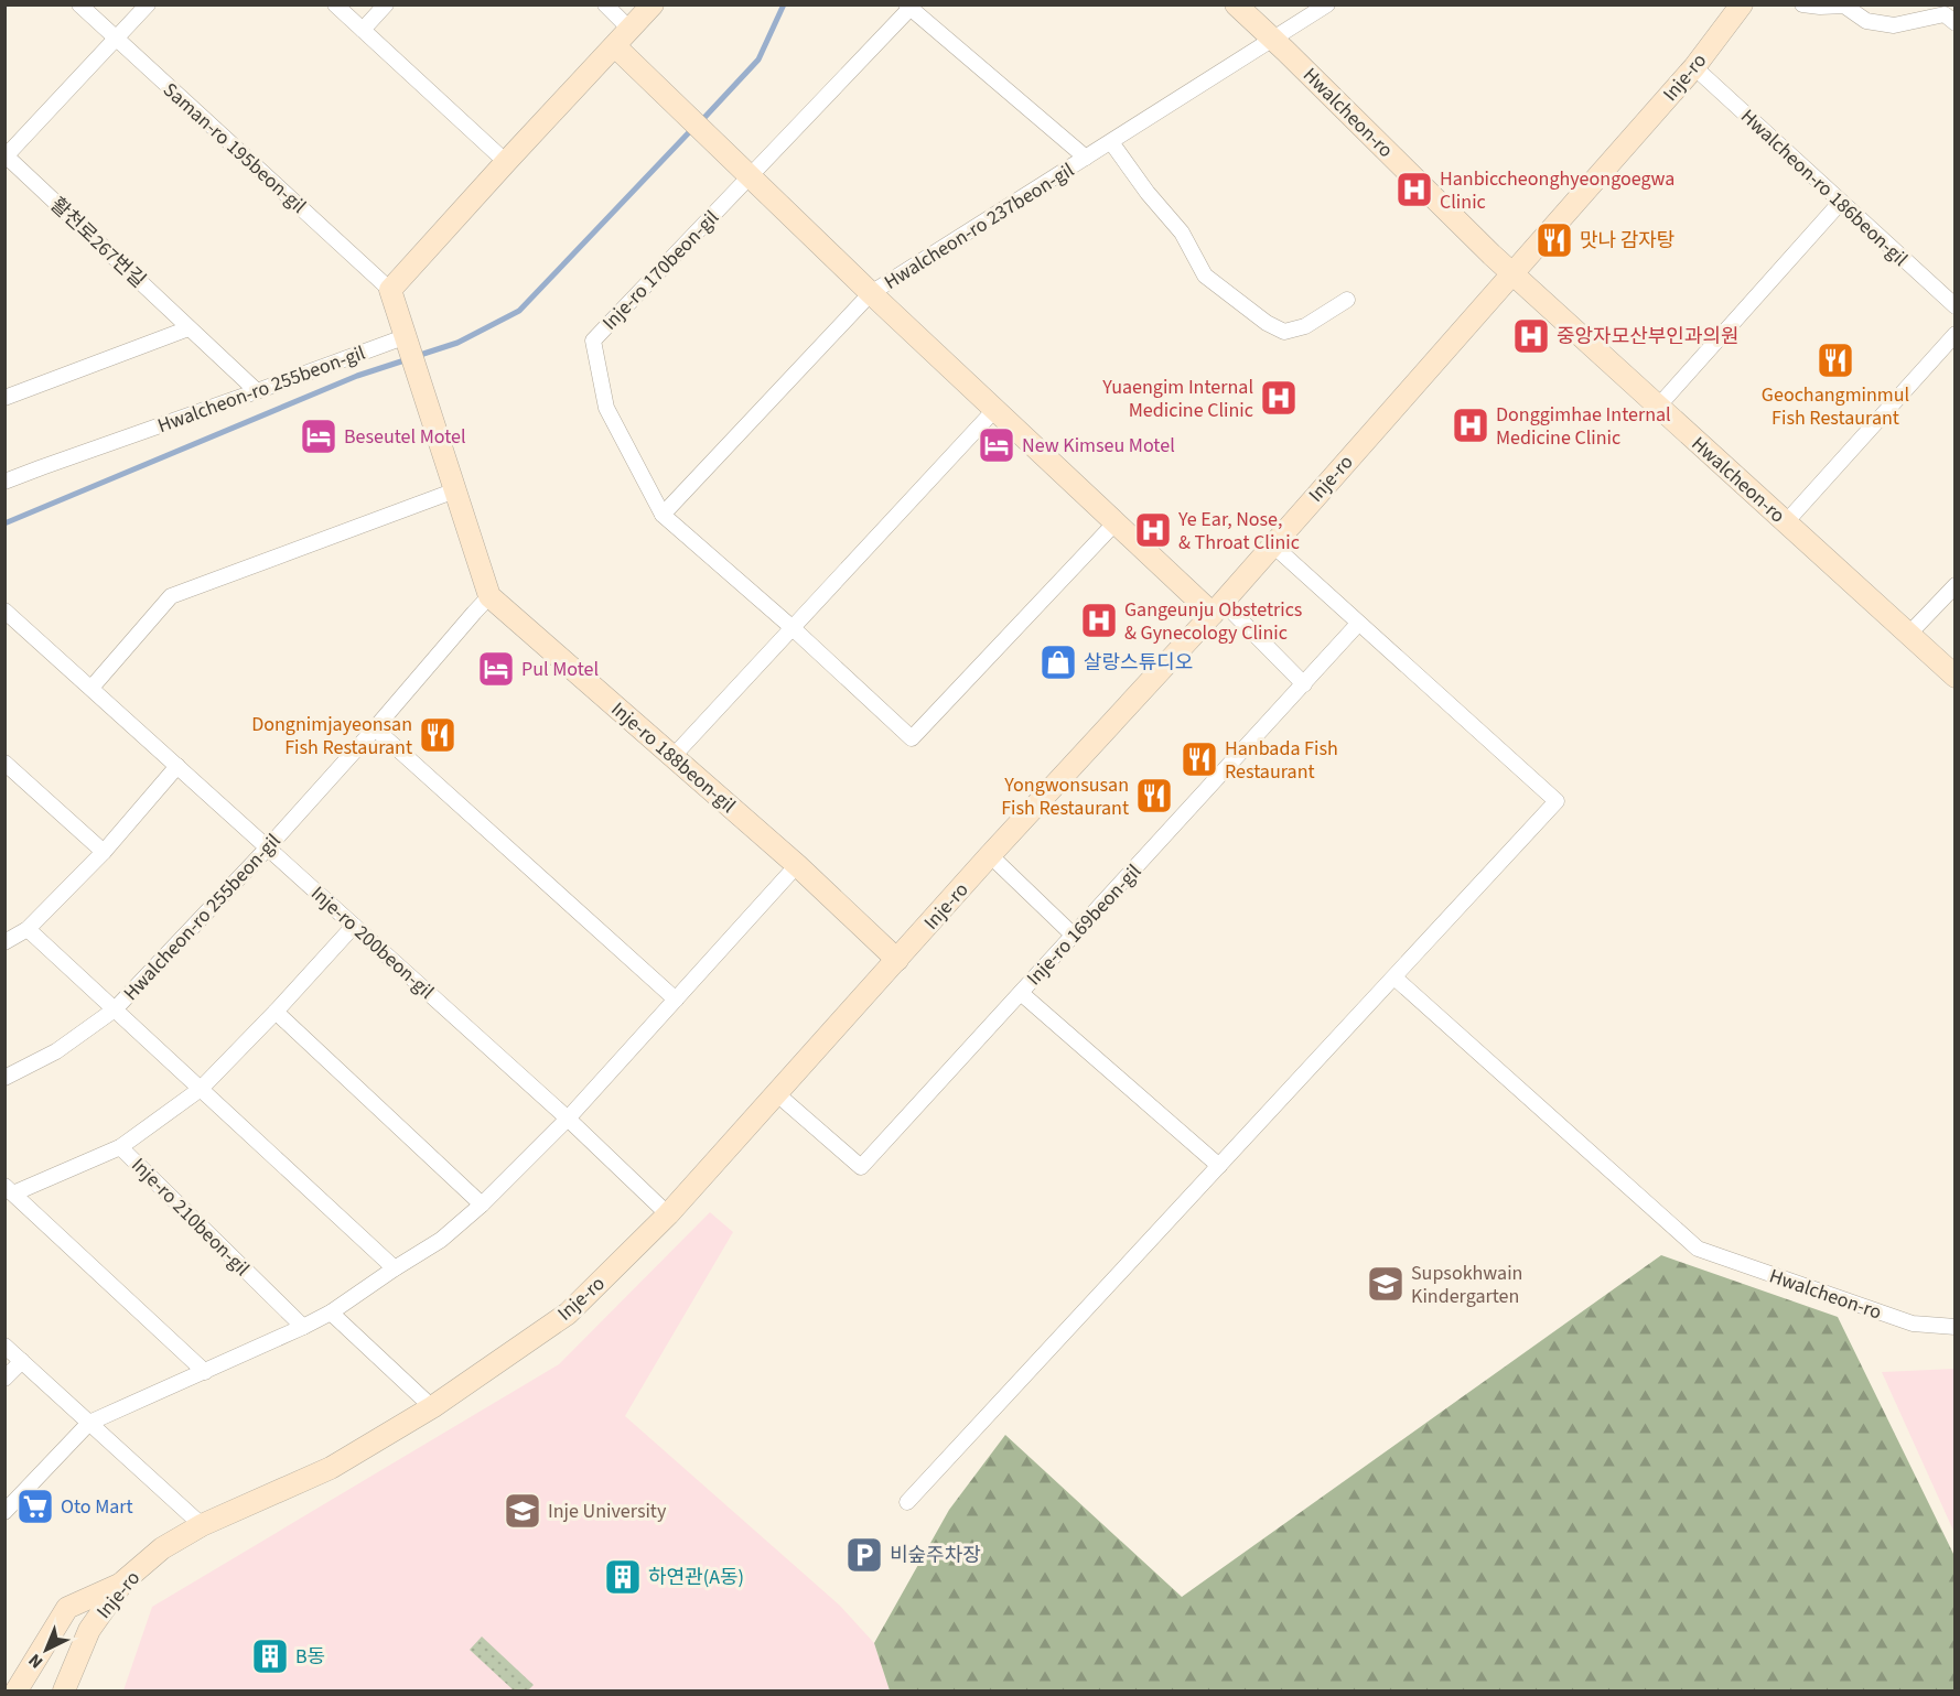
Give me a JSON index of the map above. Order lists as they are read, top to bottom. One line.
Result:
{"streets":{"street":["Inje-ro","Hwalcheon-ro","Saman-ro 195beon-gil","Hwalcheon-ro 186beon-gil","Hwalcheon-ro 237beon-gil","활천로267번길","Inje-ro 170beon-gil","Hwalcheon-ro 255beon-gil","Inje-ro 188beon-gil","Inje-ro 169beon-gil","Inje-ro 200beon-gil","Inje-ro 210beon-gil"]},"crossings":[["Inje-ro","Hwalcheon-ro"],["Inje-ro","Hwalcheon-ro 186beon-gil"],["Inje-ro","Inje-ro 188beon-gil"],["Inje-ro","Inje-ro 169beon-gil"],["Inje-ro","Inje-ro 200beon-gil"],["Hwalcheon-ro","Hwalcheon-ro 237beon-gil"],["활천로267번길","Hwalcheon-ro 255beon-gil"],["Hwalcheon-ro 255beon-gil","Inje-ro 188beon-gil"],["Hwalcheon-ro 255beon-gil","Inje-ro 200beon-gil"],["Inje-ro 200beon-gil","Inje-ro 210beon-gil"]],"places":{"hospital":["Hanbiccheonghyeongoegwa Clinic","중앙자모산부인과의원","Yuaengim Internal Medicine Clinic","Donggimhae Internal Medicine Clinic","Ye Ear, Nose, & Throat Clinic","Gangeunju Obstetrics & Gynecology Clinic"],"restaurant":["맛나 감자탕","Geochangminmul Fish Restaurant","Dongnimjayeonsan Fish Restaurant","Hanbada Fish Restaurant","Yongwonsusan Fish Restaurant"],"hotel":["Beseutel Motel","New Kimseu Motel","Pul Motel"],"shop":["살랑스튜디오"],"school or university":["Supsokhwain Kindergarten","Inje University"],"supermarket":["Oto Mart"],"parking":["비숲주차장"],"building":["하연관(A동)","B동"]},"north":"bottom left"}
